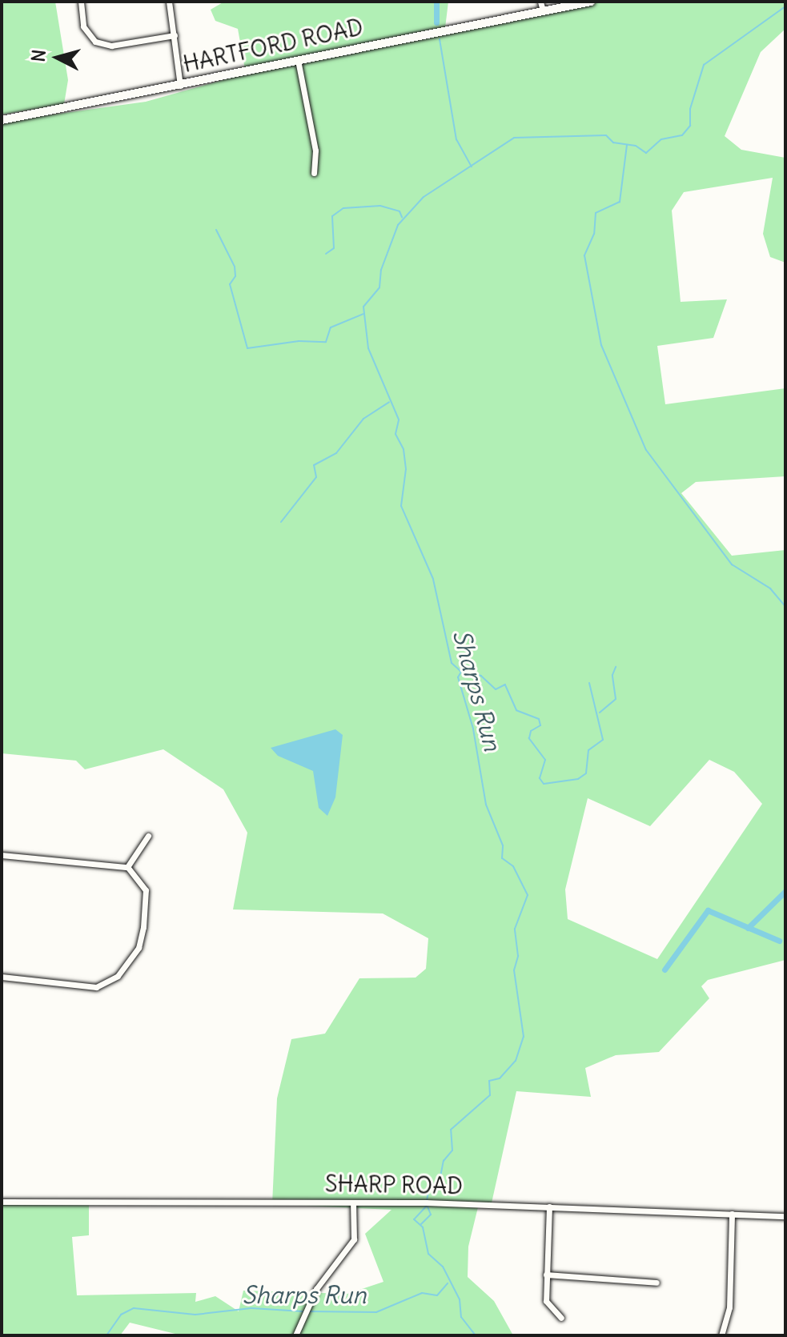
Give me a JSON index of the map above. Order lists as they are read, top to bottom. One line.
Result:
{"streets":{"street":["HARTFORD ROAD","SHARP ROAD"]},"water":["Sharps Run"],"north":"left"}
